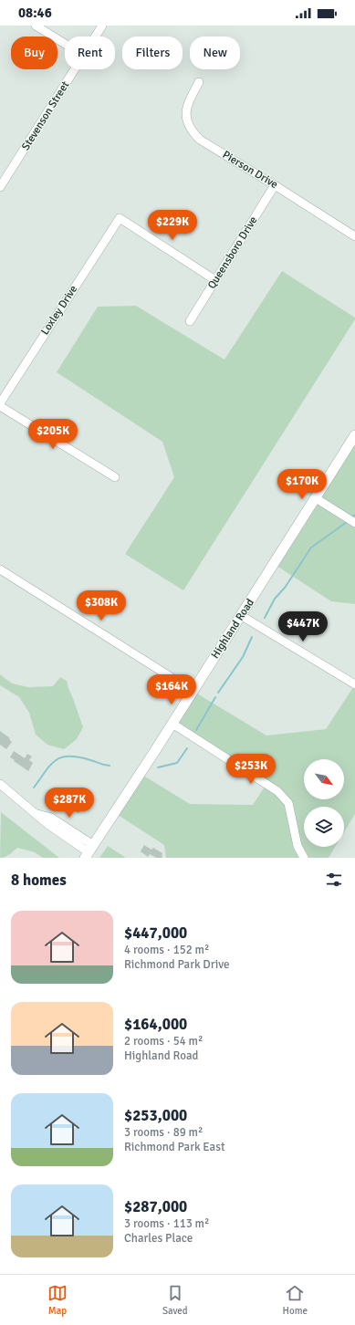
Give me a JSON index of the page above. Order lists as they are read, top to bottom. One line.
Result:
{"streets":{"street":["Stevenson Street","Pierson Drive","Queensboro Drive","Loxley Drive","Highland Road"]},"crossings":[["Pierson Drive","Queensboro Drive"],["Queensboro Drive","Loxley Drive"]],"north":"bottom right","page":{"status":"08:46","chip":["Buy","Rent","Filters","New"],"price":["$229K","$205K","$170K","$308K","$447K","$164K","$253K","$287K"],"heading":"8 homes","list":[{"name":"$447,000","note":"4 rooms · 152 m² · Richmond Park Drive"},{"name":"$164,000","note":"2 rooms · 54 m² · Highland Road"},{"name":"$253,000","note":"3 rooms · 89 m² · Richmond Park East"},{"name":"$287,000","note":"3 rooms · 113 m² · Charles Place"}],"tabs":["Map","Saved","Home"]}}
